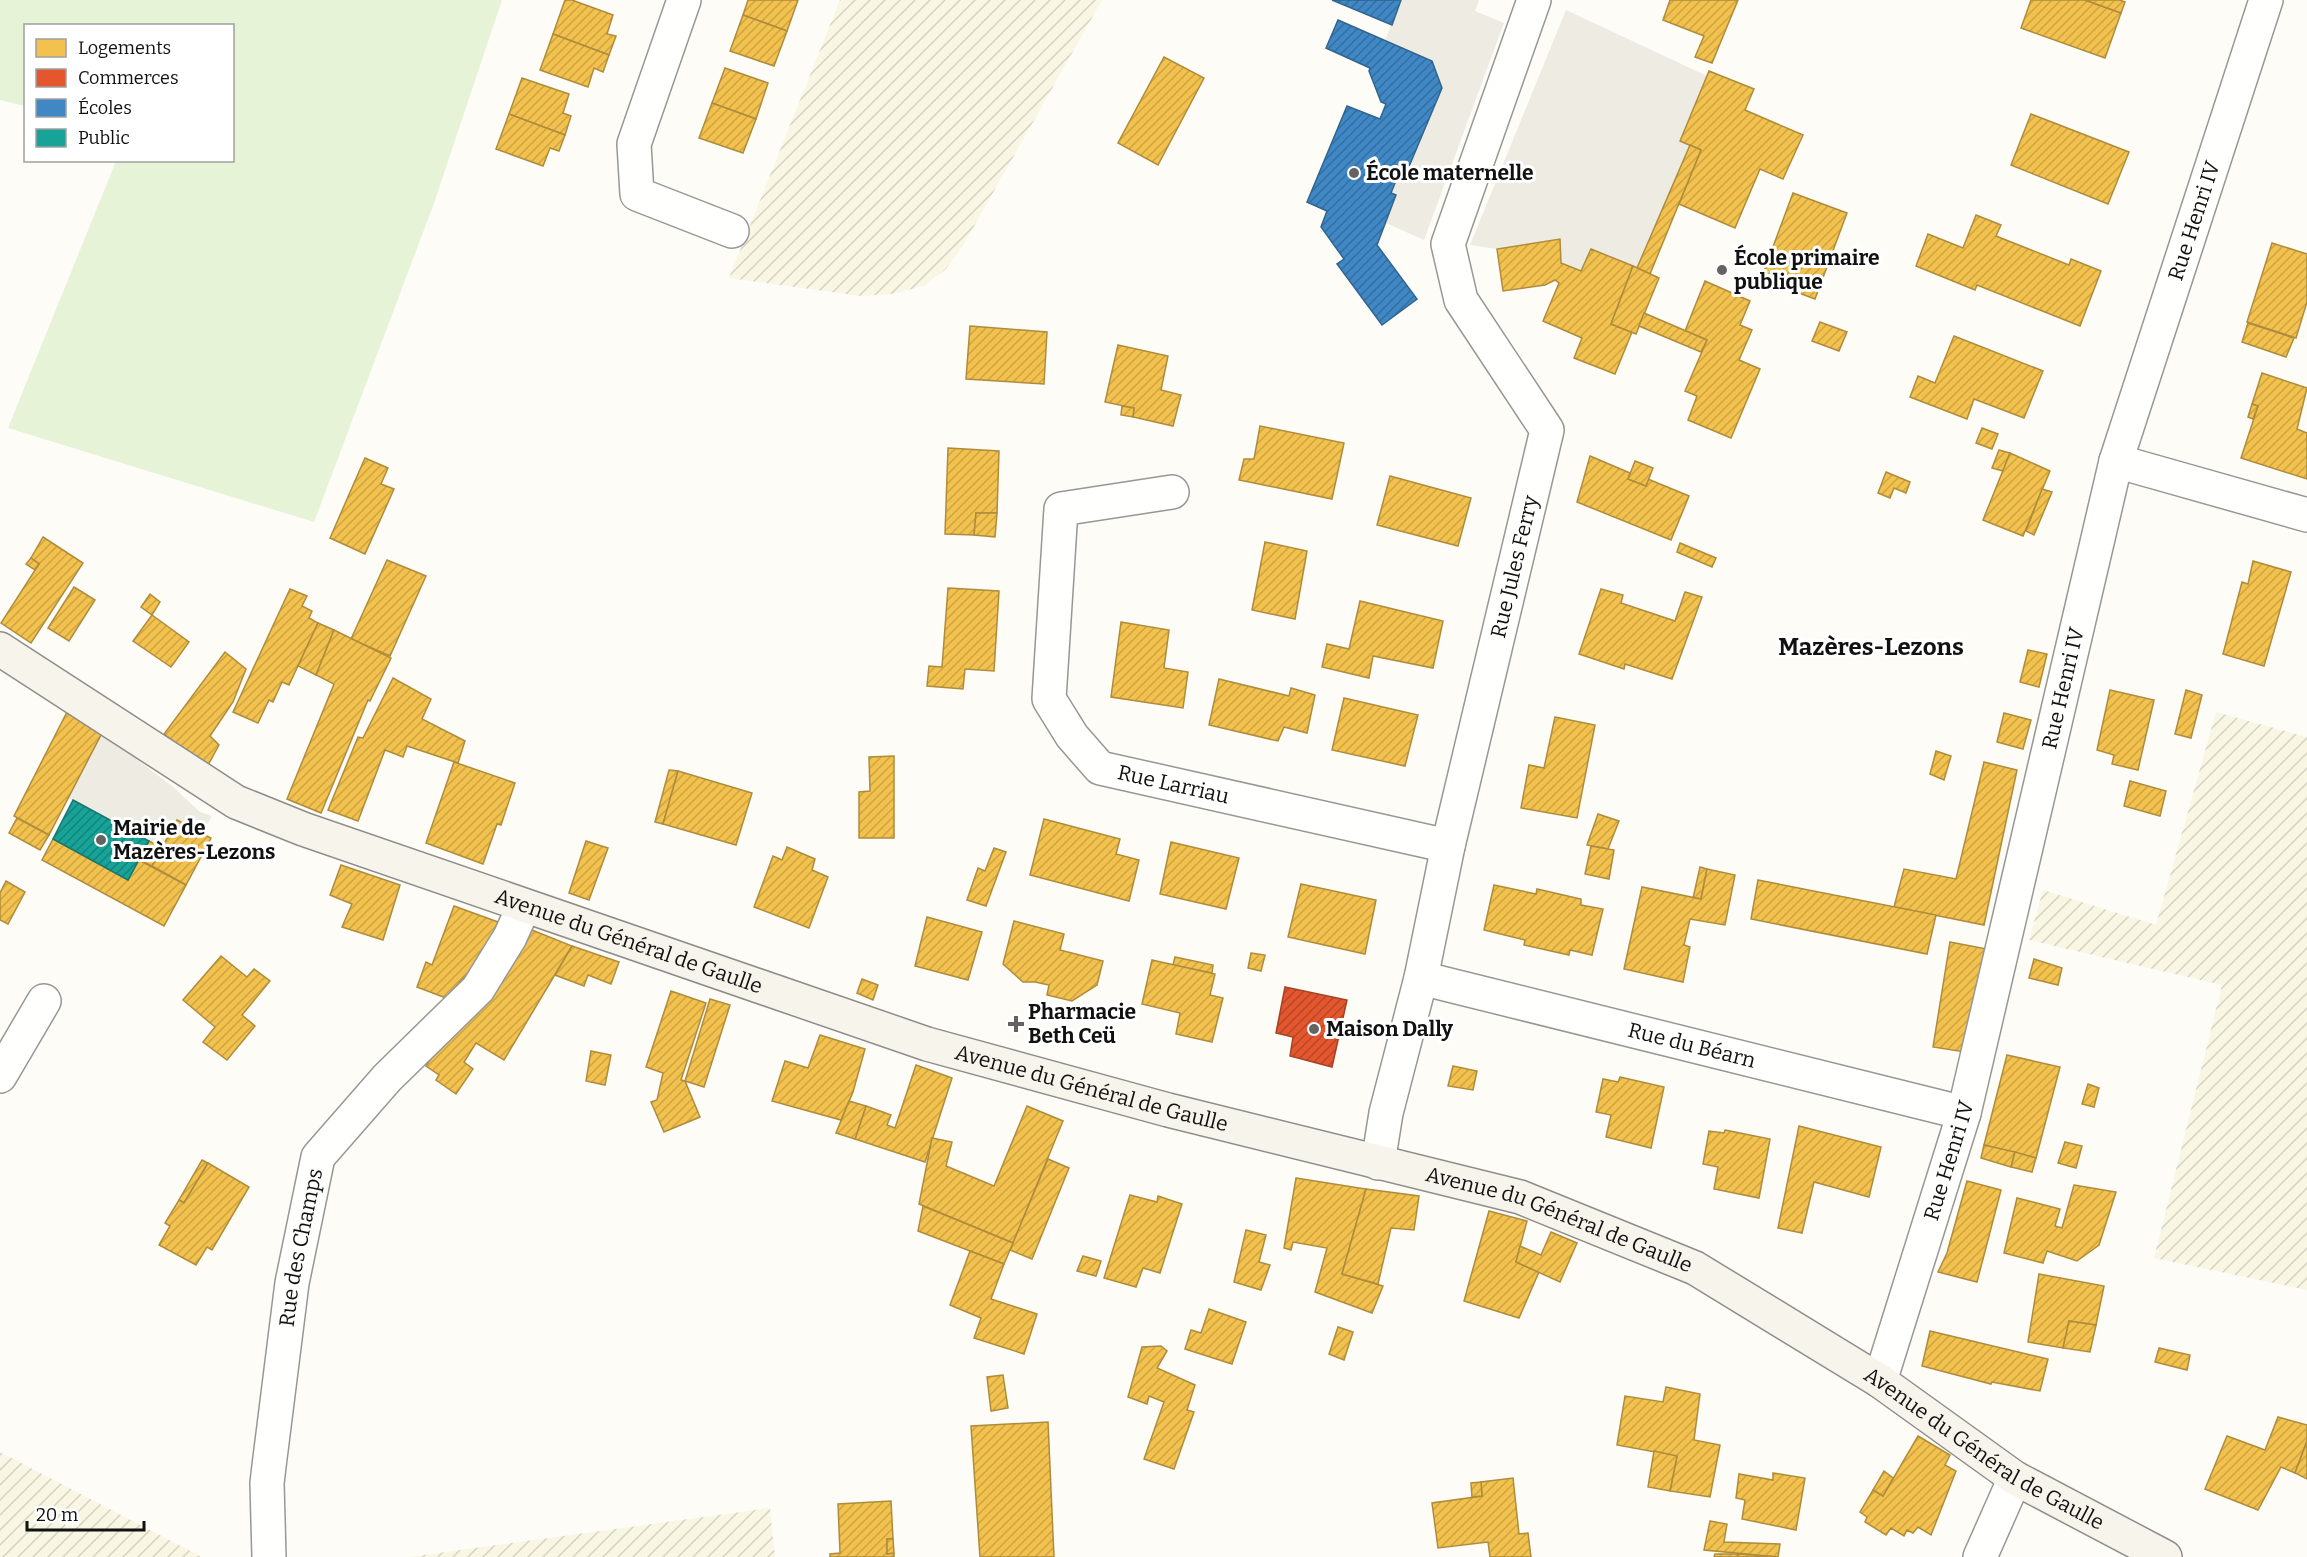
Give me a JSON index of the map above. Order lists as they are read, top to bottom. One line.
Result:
{"streets":{"main road":["Avenue du Général de Gaulle"],"street":["Rue Henri IV","Rue Jules Ferry","Rue Larriau","Rue du Béarn","Rue des Champs"]},"crossings":[["Rue Henri IV","Avenue du Général de Gaulle"],["Rue Henri IV","Rue du Béarn"],["Rue Jules Ferry","Rue Larriau"],["Rue Jules Ferry","Avenue du Général de Gaulle"],["Rue Jules Ferry","Rue du Béarn"],["Avenue du Général de Gaulle","Rue des Champs"]],"districts":["Mazères-Lezons"],"places":{"other":["École maternelle","École primaire publique","Mairie de Mazères-Lezons","Maison Dally"],"health":["Pharmacie Beth Ceü"]},"legend":["Logements","Commerces","Écoles","Public"],"scale_bar":"20 m"}
